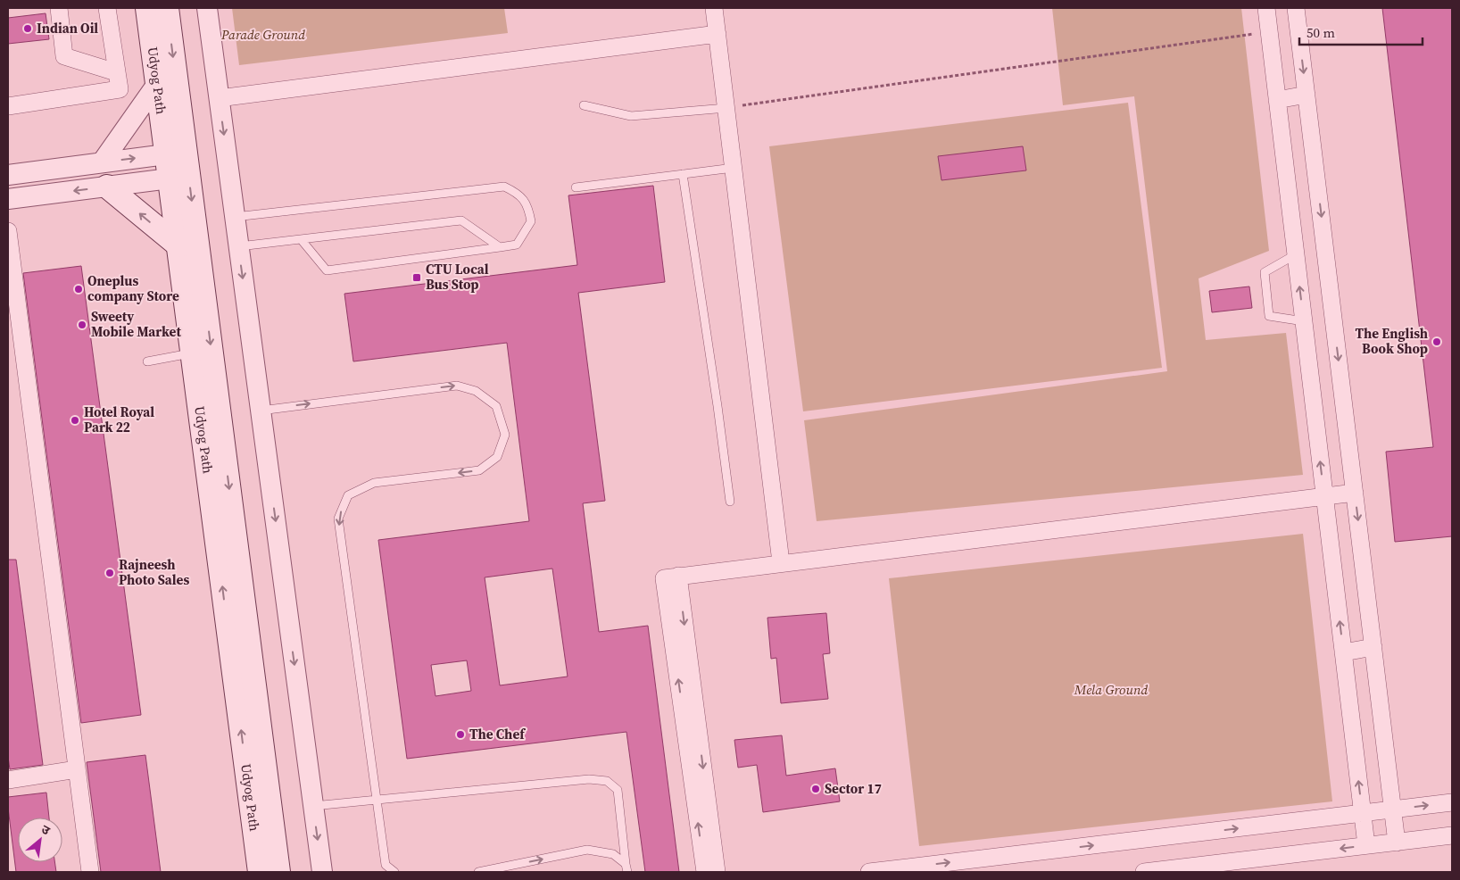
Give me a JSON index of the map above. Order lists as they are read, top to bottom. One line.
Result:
{"streets":{"main road":["Udyog Path"]},"parks":["Parade Ground","Mela Ground"],"places":{"other":["Indian Oil","Oneplus company Store","Sweety Mobile Market","The English Book Shop","Hotel Royal Park 22","Rajneesh Photo Sales","The Chef","Sector 17"],"transit":["CTU Local Bus Stop"]},"scale_bar":"50 m","north":"top right"}
